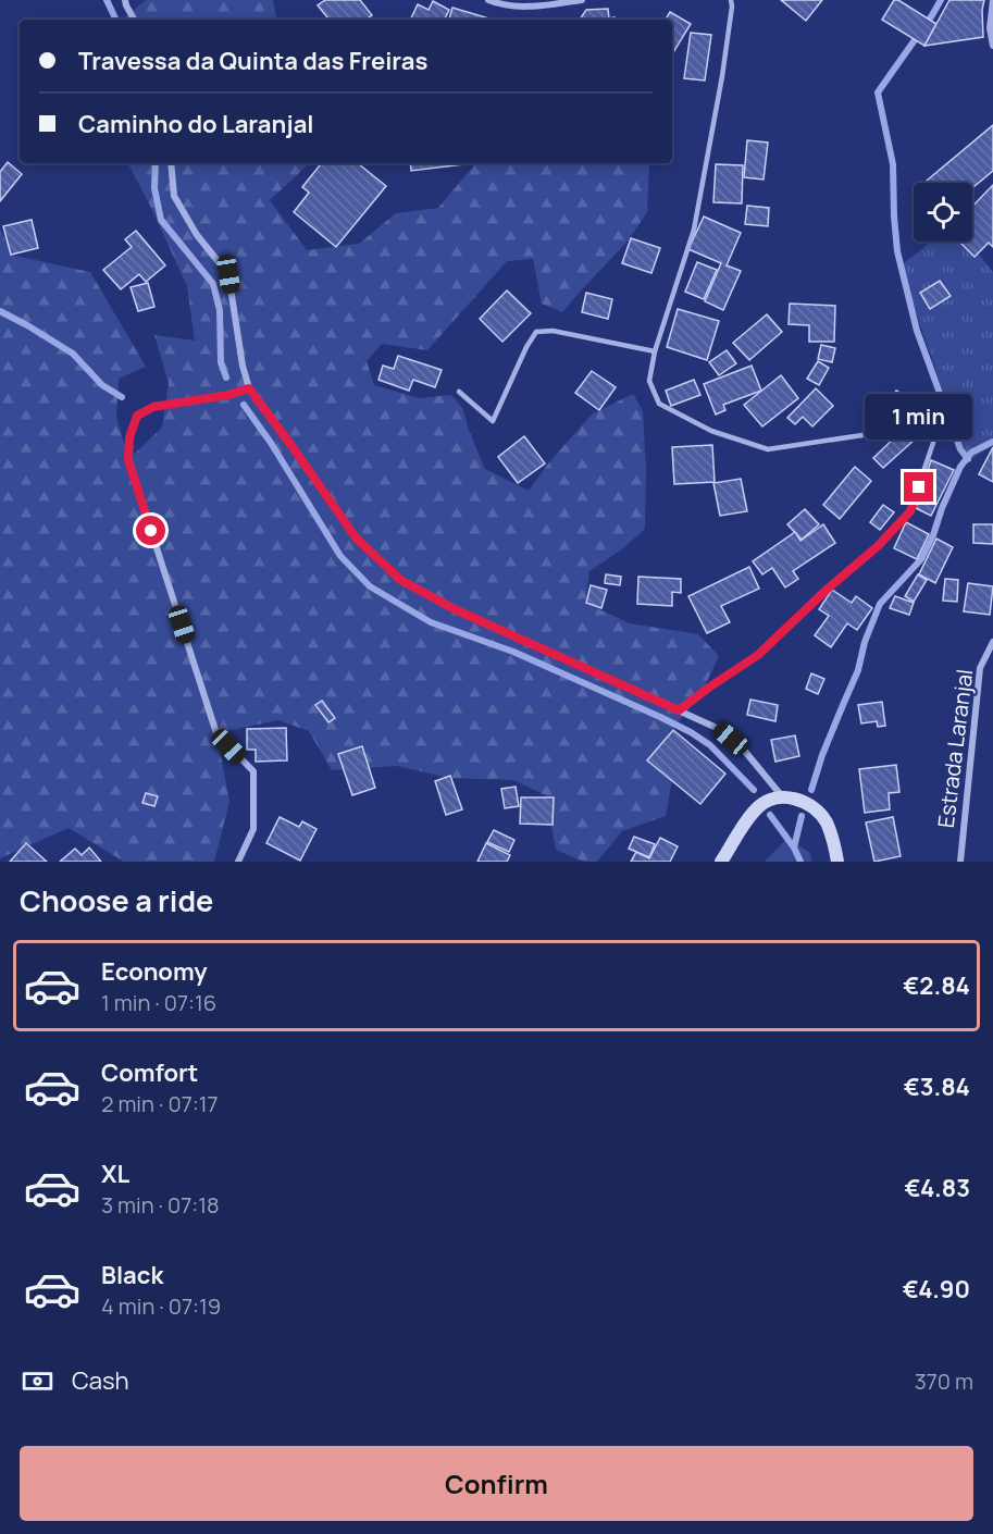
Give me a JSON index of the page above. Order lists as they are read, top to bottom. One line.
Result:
{"streets":{"street":["Estrada Laranjal"]},"page":{"banner":["Travessa da Quinta das Freiras","Caminho do Laranjal"],"bubble":"1 min","heading":"Choose a ride","list":[{"name":"Economy","note":"1 min · 07:16","value":"€2.84"},{"name":"Comfort","note":"2 min · 07:17","value":"€3.84"},{"name":"XL","note":"3 min · 07:18","value":"€4.83"},{"name":"Black","note":"4 min · 07:19","value":"€4.90"}],"pay":["Cash","370 m"],"buttons":"Confirm"}}
